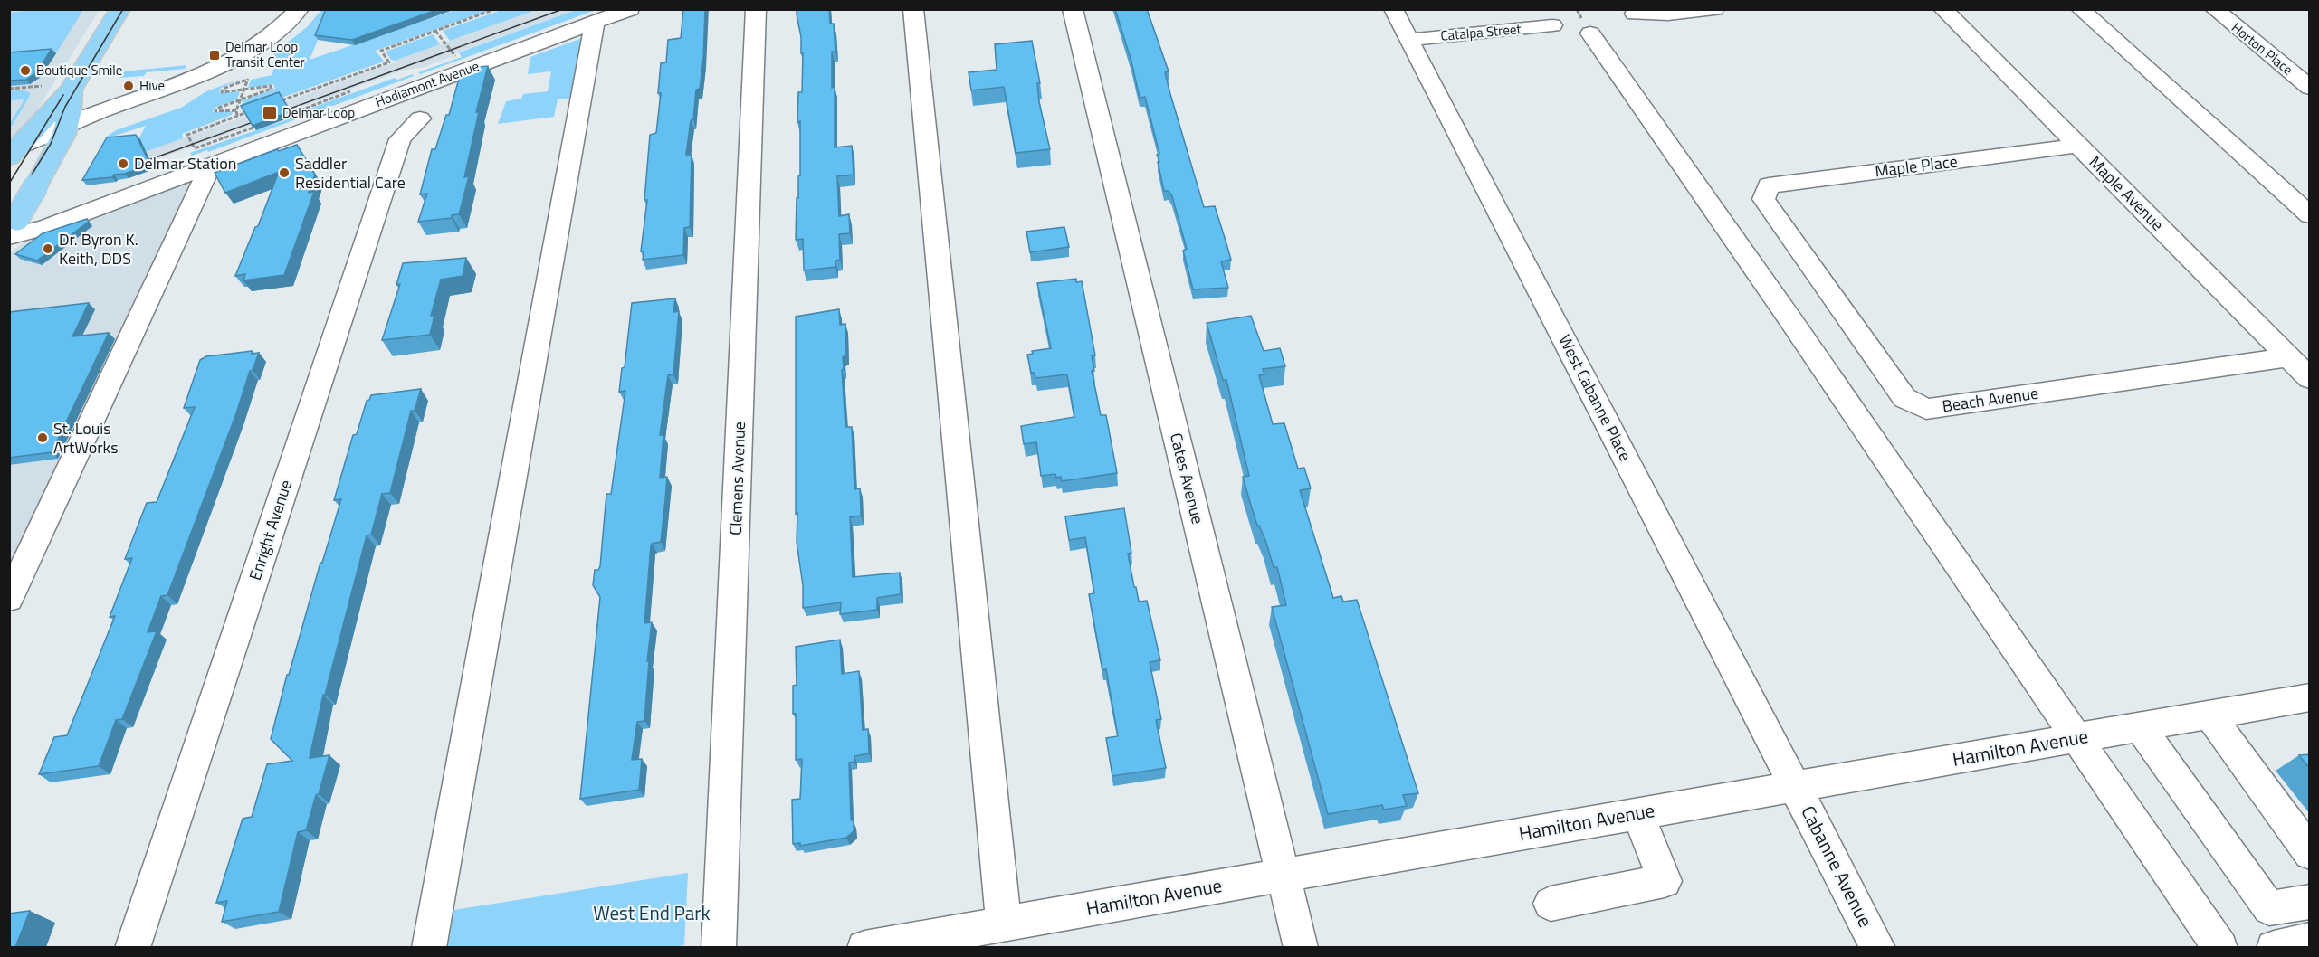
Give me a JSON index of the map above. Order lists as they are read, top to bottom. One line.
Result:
{"streets":{"street":["Catalpa Street","Horton Place","Hodiamont Avenue","Maple Place","Maple Avenue","West Cabanne Place","Beach Avenue","Clemens Avenue","Cates Avenue","Enright Avenue","Hamilton Avenue","Cabanne Avenue"]},"crossings":[["Catalpa Street","West Cabanne Place"],["Maple Place","Maple Avenue"],["Maple Place","Beach Avenue"],["Maple Avenue","Beach Avenue"],["West Cabanne Place","Hamilton Avenue"],["West Cabanne Place","Cabanne Avenue"],["Cates Avenue","Hamilton Avenue"],["Hamilton Avenue","Cabanne Avenue"]],"parks":["West End Park"],"places":{"transit":["Delmar Loop Transit Center","Delmar Loop"],"other":["Boutique Smile","Hive","Delmar Station","Saddler Residential Care","Dr. Byron K. Keith, DDS","St. Louis ArtWorks"]}}
